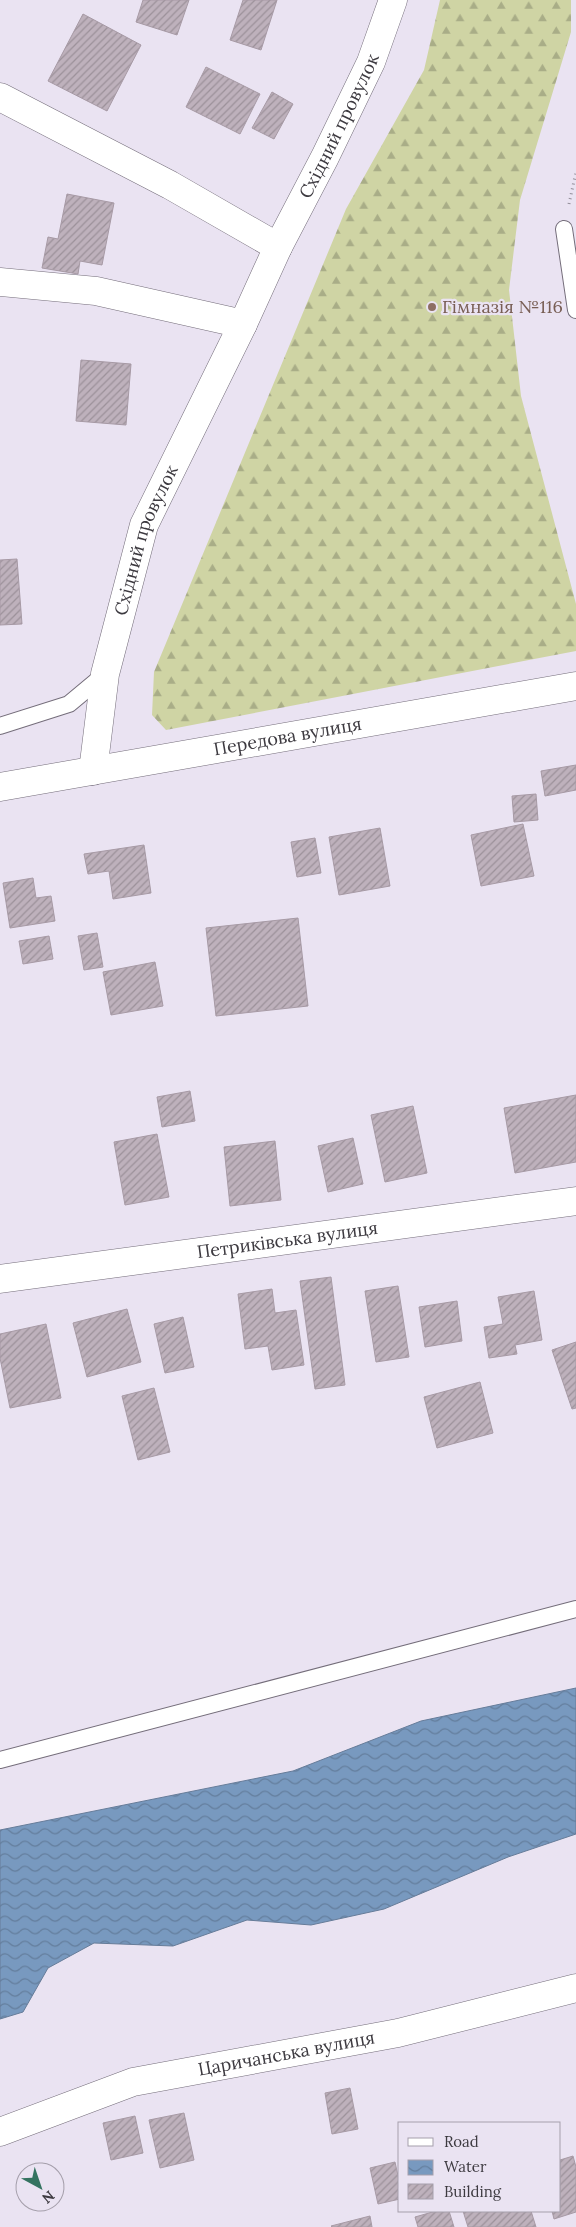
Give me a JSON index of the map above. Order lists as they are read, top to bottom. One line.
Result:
{"streets":{"street":["Східний провулок","Передова вулиця","Петриківська вулиця","Царичанська вулиця"]},"crossings":[["Східний провулок","Передова вулиця"]],"places":["Гімназія №116"],"legend":["Road","Water","Building"],"north":"bottom right"}
